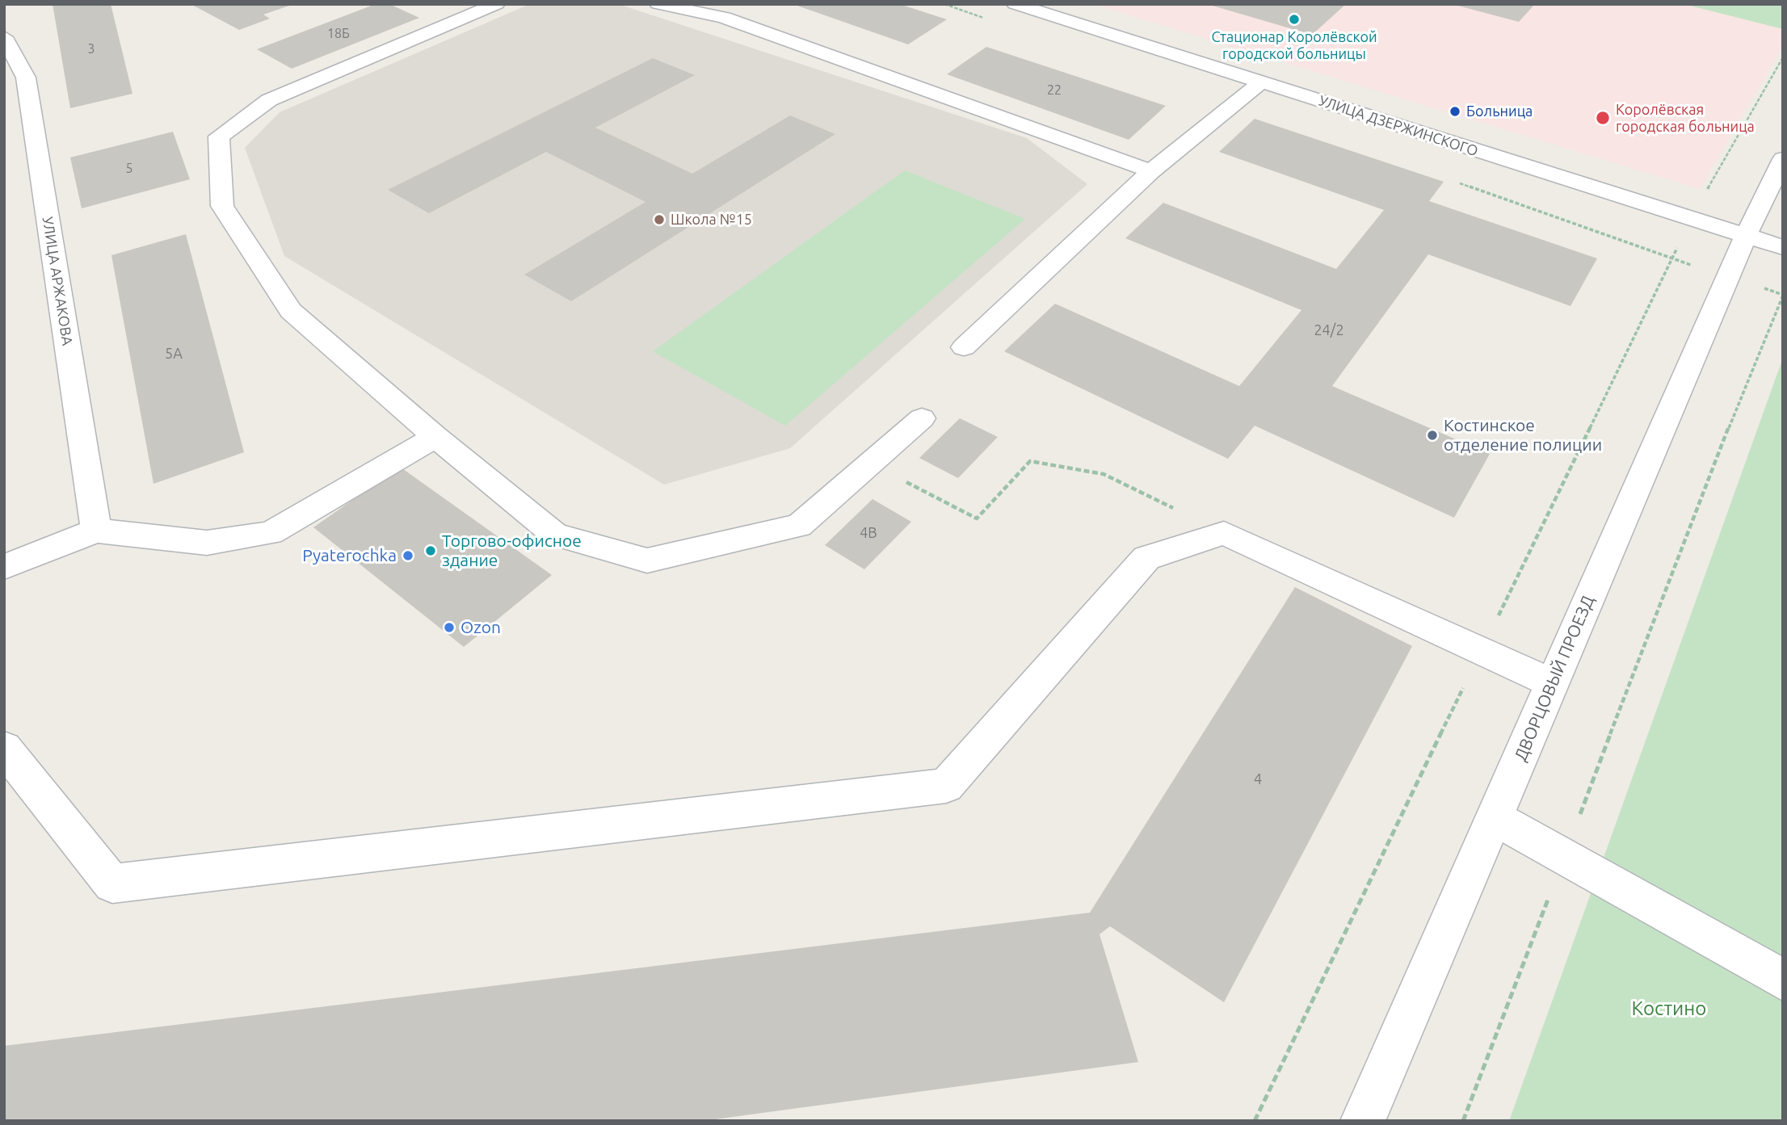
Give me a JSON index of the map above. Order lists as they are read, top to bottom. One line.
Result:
{"streets":{"street":["УЛИЦА ДЗЕРЖИНСКОГО","УЛИЦА АРЖАКОВА","ДВОРЦОВЫЙ ПРОЕЗД"]},"crossings":[["УЛИЦА ДЗЕРЖИНСКОГО","ДВОРЦОВЫЙ ПРОЕЗД"]],"parks":["Костино"],"places":["Стационар Королёвской городской больницы","Больница","Королёвская городская больница","Школа №15","Костинское отделение полиции","Торгово-офисное здание","Pyaterochka","Ozon"],"house_numbers":["18Б","3","22","5","24/2","5А","4В","4"]}
